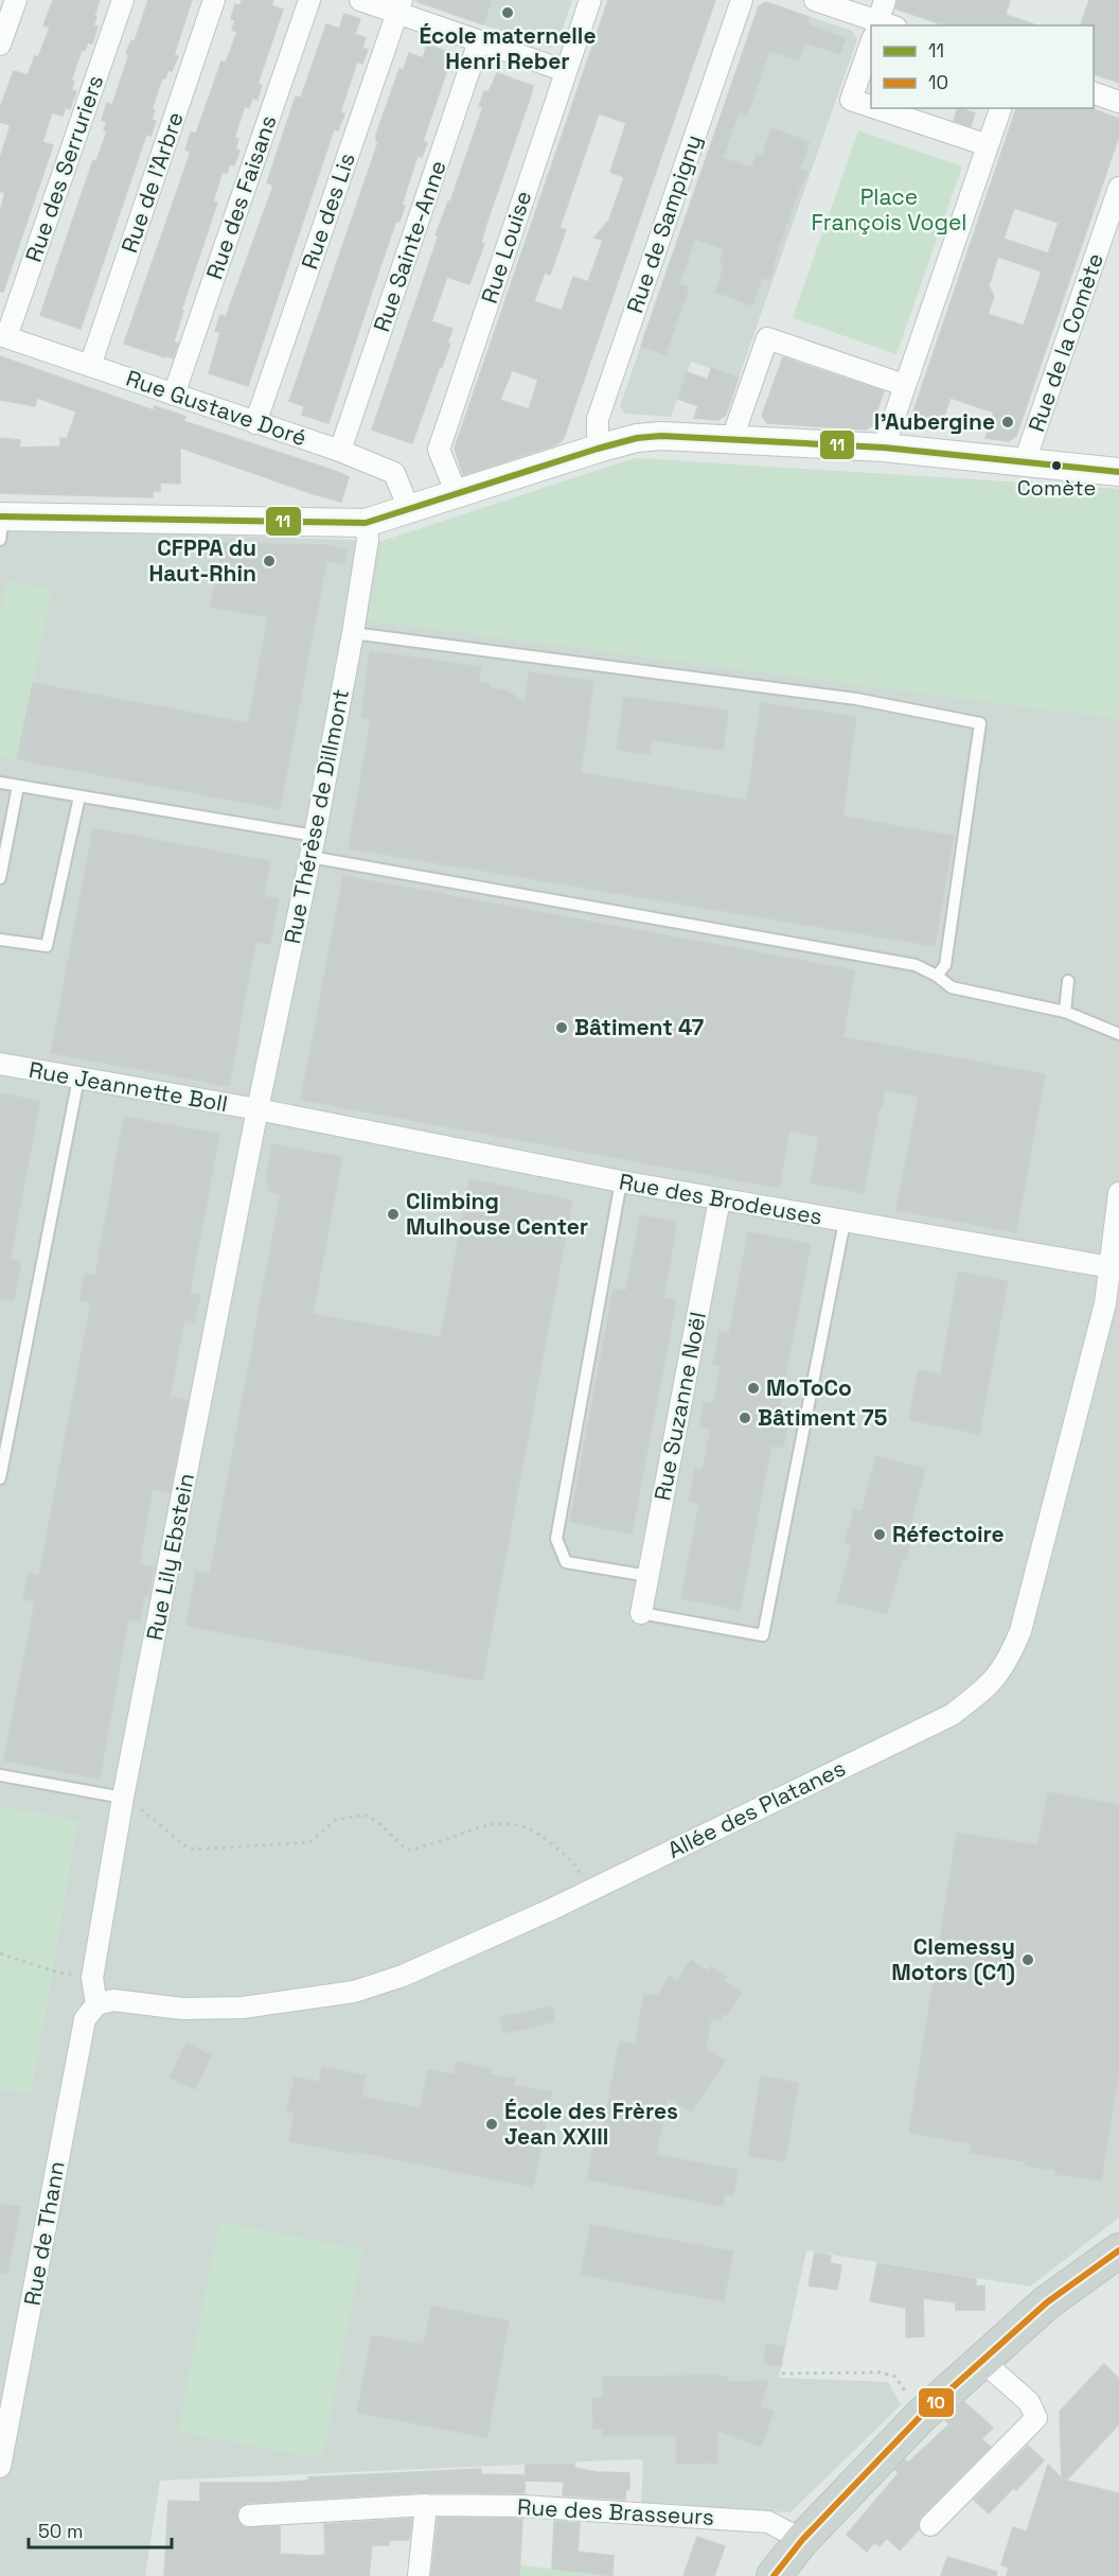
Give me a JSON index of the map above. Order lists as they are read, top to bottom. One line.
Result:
{"streets":{"street":["Rue des Serruriers","Rue de l'Arbre","Rue des Faisans","Rue des Lis","Rue de Sampigny","Rue Sainte-Anne","Rue Louise","Rue de la Comète","Rue Gustave Doré","Rue Thérèse de Dillmont","Rue Jeannette Boll","Rue des Brodeuses","Rue Suzanne Noël","Rue Lily Ebstein","Allée des Platanes","Rue de Thann","Rue des Brasseurs"]},"crossings":[["Rue des Serruriers","Rue Gustave Doré"],["Rue de l'Arbre","Rue Gustave Doré"],["Rue des Faisans","Rue Gustave Doré"],["Rue des Lis","Rue Gustave Doré"],["Rue Sainte-Anne","Rue Gustave Doré"],["Rue Thérèse de Dillmont","Rue Jeannette Boll"],["Rue Thérèse de Dillmont","Rue des Brodeuses"],["Rue Thérèse de Dillmont","Rue Lily Ebstein"],["Rue Jeannette Boll","Rue des Brodeuses"],["Rue Jeannette Boll","Rue Lily Ebstein"],["Rue des Brodeuses","Rue Suzanne Noël"],["Rue des Brodeuses","Rue Lily Ebstein"],["Rue des Brodeuses","Allée des Platanes"],["Rue Lily Ebstein","Allée des Platanes"],["Rue Lily Ebstein","Rue de Thann"],["Allée des Platanes","Rue de Thann"]],"parks":["Place François Vogel"],"places":["École maternelle Henri Reber","l’Aubergine","Comète","CFPPA du Haut-Rhin","Bâtiment 47","Climbing Mulhouse Center","MoToCo","Bâtiment 75","Réfectoire","Clemessy Motors (C1)","École des Frères Jean XXIII"],"lines":["transit line 11","transit line 10"],"legend":["11","10"],"scale_bar":"50 m"}
